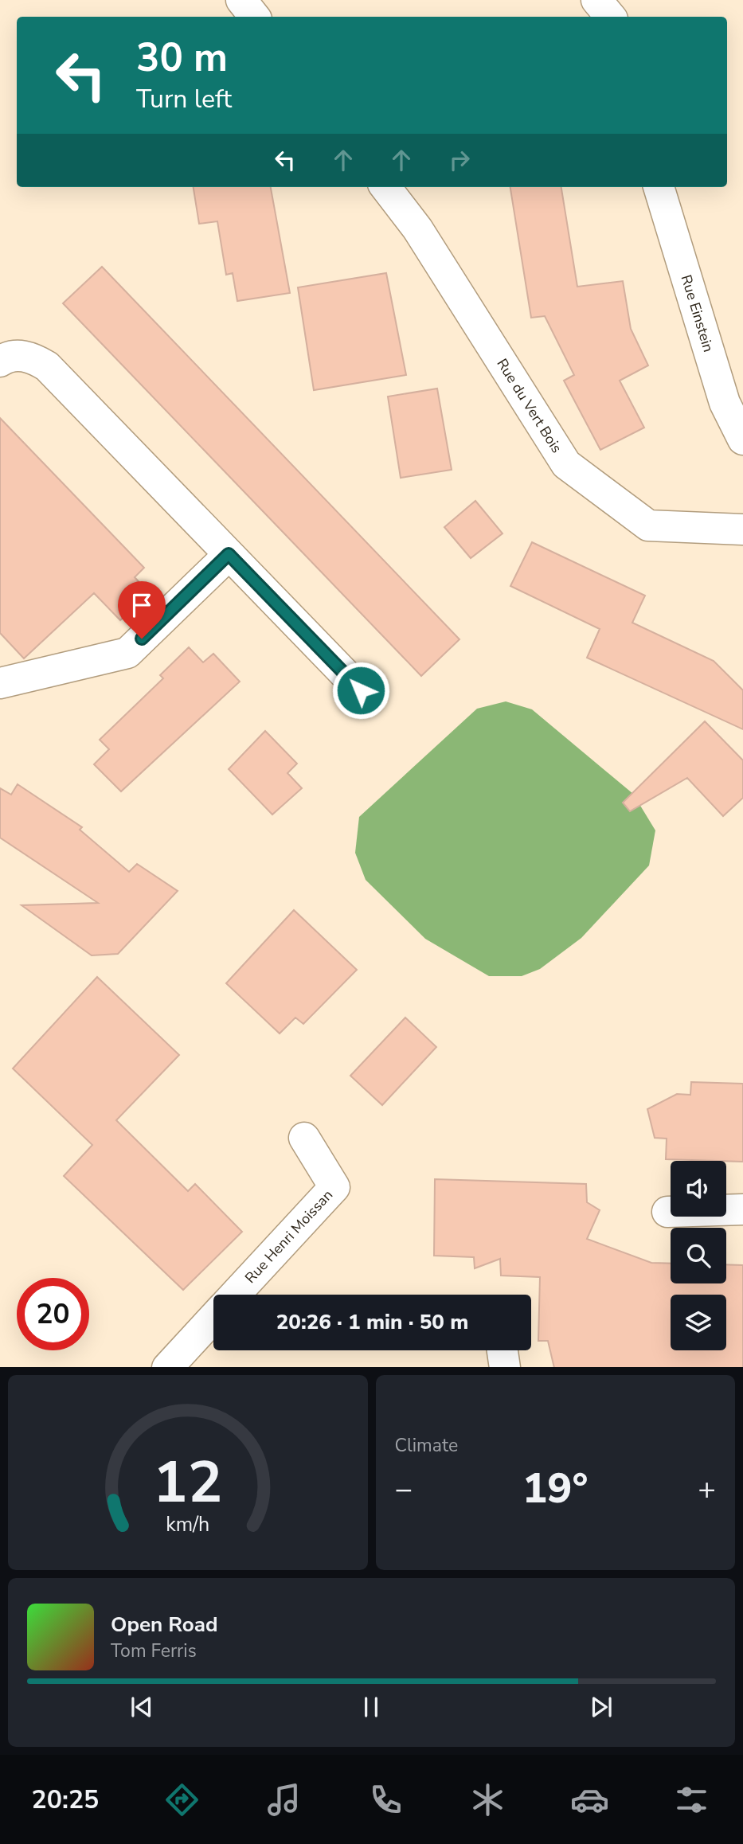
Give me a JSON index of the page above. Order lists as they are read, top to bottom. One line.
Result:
{"streets":{"street":["Rue Einstein","Rue du Vert Bois","Rue Henri Moissan"]},"page":{"turn":["30 m","Turn left"],"limit":"20","trip":"20:26 · 1 min · 50 m","tile":"Climate","heat":["−","19°","+"],"song":["Open Road","Tom Ferris"],"tabs":"20:25","gauge":["12","km/h"]}}
